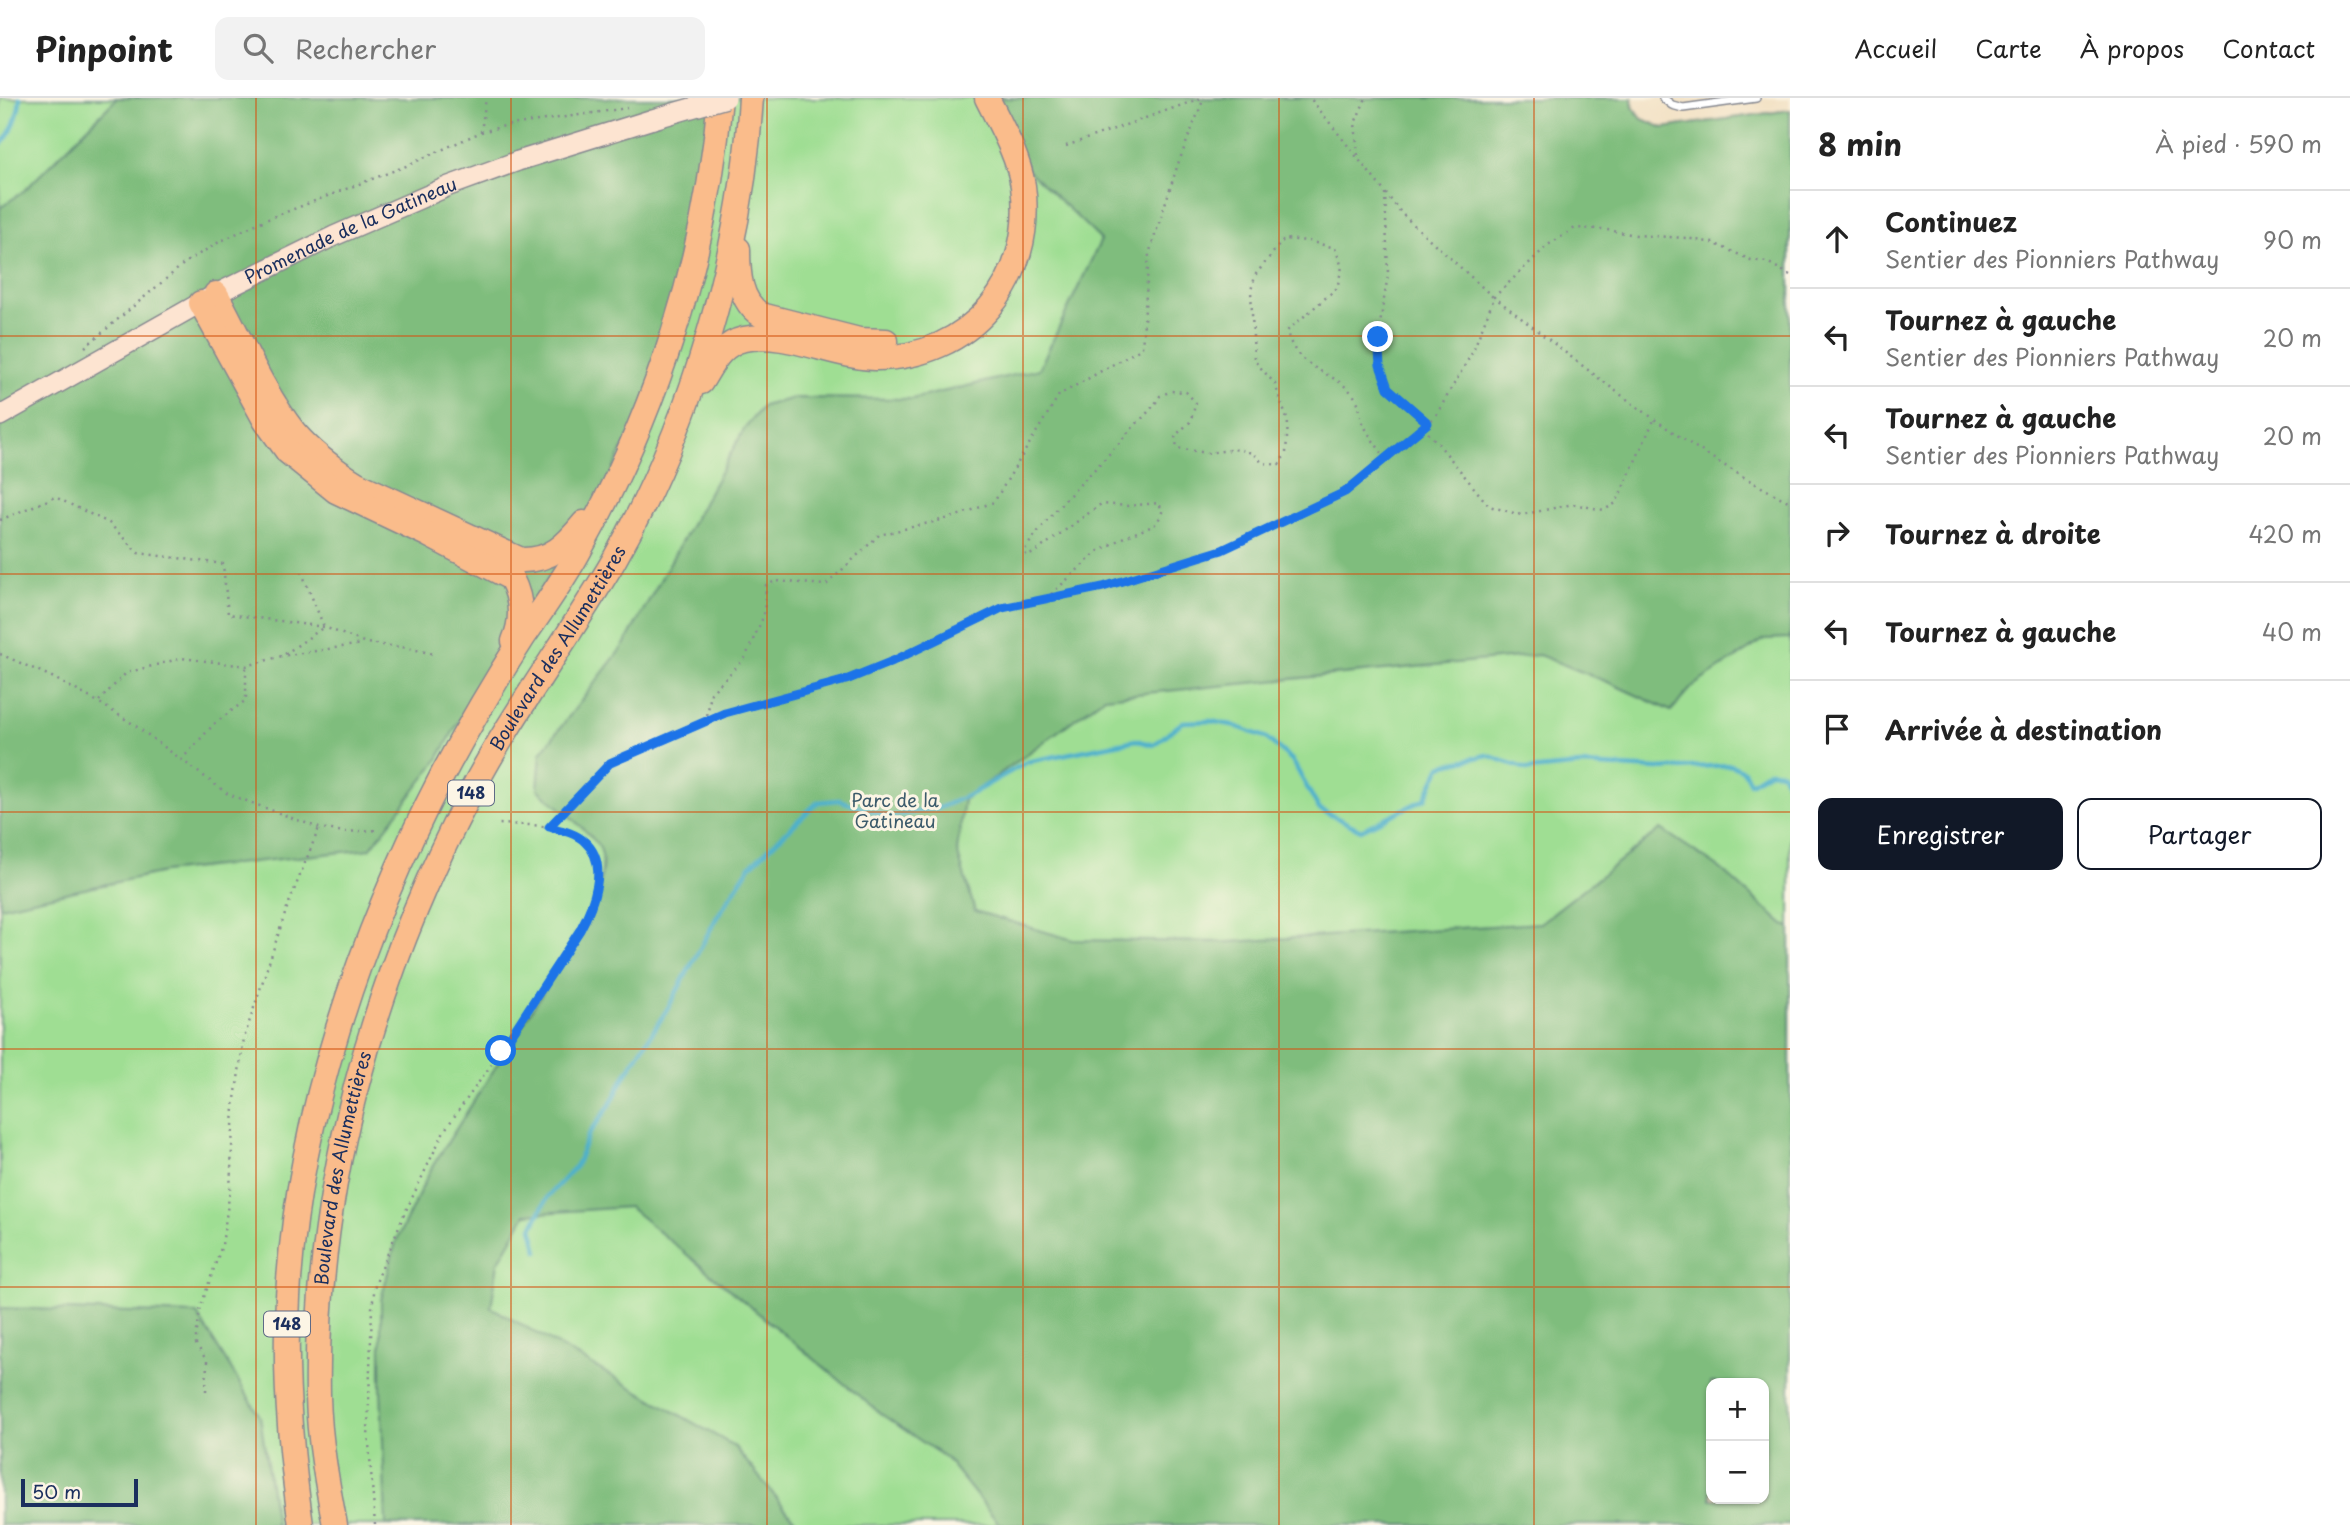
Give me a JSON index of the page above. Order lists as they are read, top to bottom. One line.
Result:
{"streets":{"highway":["Boulevard des Allumettières","148"],"street":["Promenade de la Gatineau"]},"parks":["Parc de la Gatineau"],"scale_bar":"50 m","page":{"header":"Pinpoint","search":"Rechercher","nav":["Accueil","Carte","À propos","Contact"],"heading":["8 min","À pied · 590 m"],"list":[["Continuez","Sentier des Pionniers Pathway","90 m"],["Tournez à gauche","Sentier des Pionniers Pathway","20 m"],["Tournez à gauche","Sentier des Pionniers Pathway","20 m"],["Tournez à droite","420 m"],["Tournez à gauche","40 m"],"Arrivée à destination"],"buttons":["Enregistrer","Partager"],"map_buttons":["+","−"],"scale":"50 m"}}
